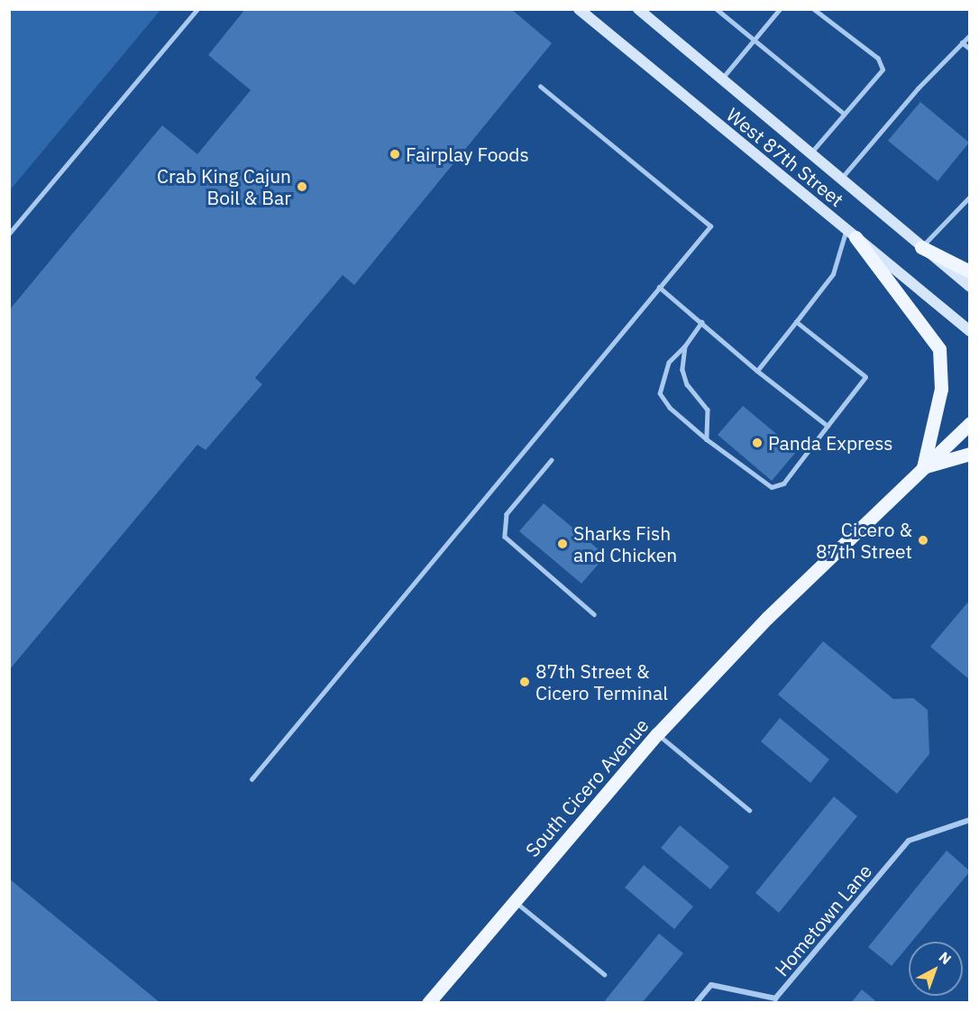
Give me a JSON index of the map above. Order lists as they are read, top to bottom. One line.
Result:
{"streets":{"main road":["West 87th Street","South Cicero Avenue"],"street":["Hometown Lane"]},"places":["Fairplay Foods","Crab King Cajun Boil & Bar","Panda Express","Cicero & 87th Street","Sharks Fish and Chicken","87th Street & Cicero Terminal"],"north":"top right"}
